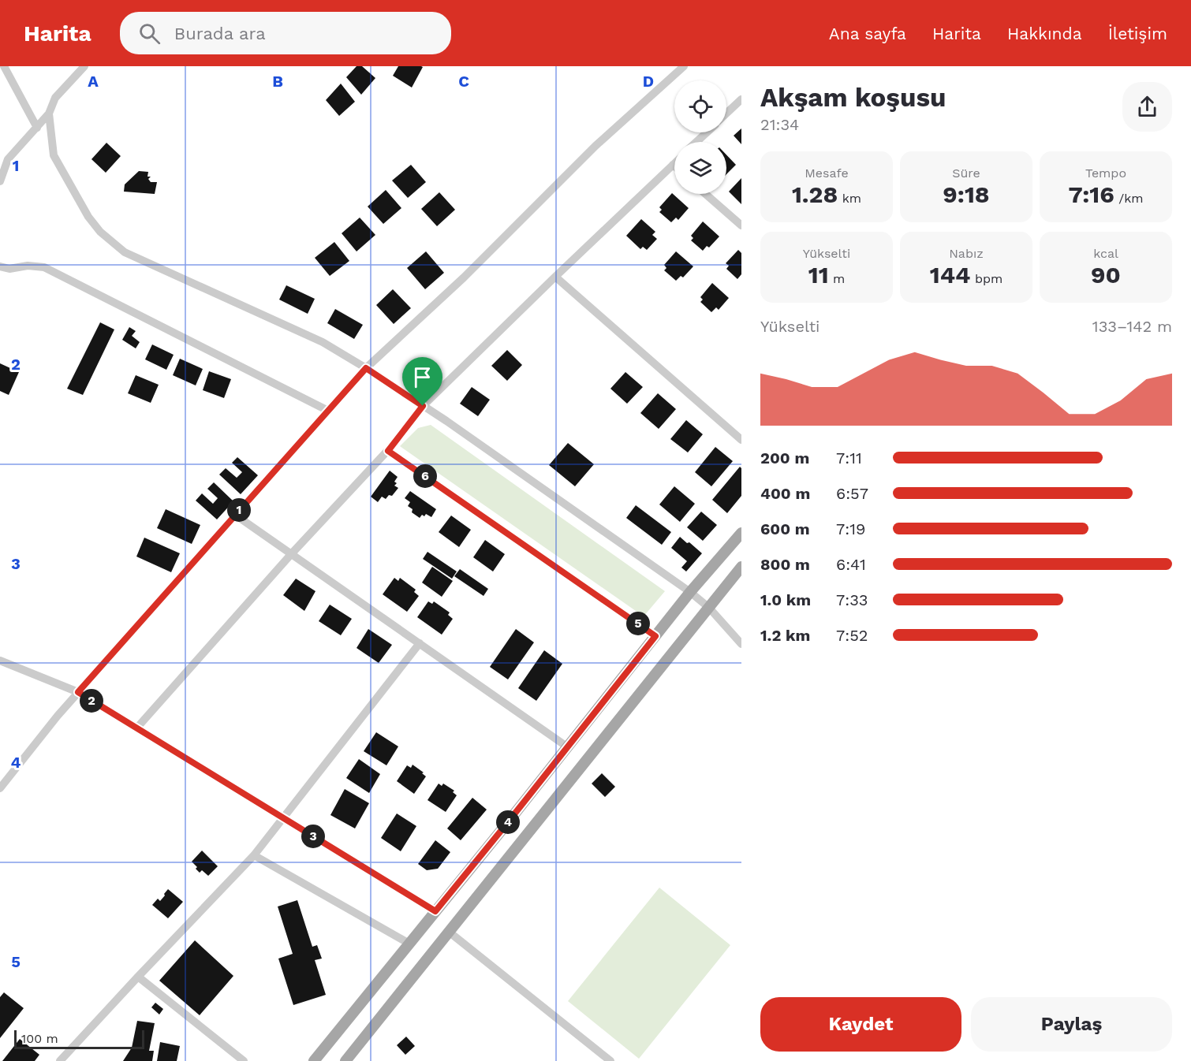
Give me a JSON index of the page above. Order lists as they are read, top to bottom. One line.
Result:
{"scale_bar":"100 m","page":{"header":"Harita","search":"Burada ara","nav":["Ana sayfa","Harita","Hakkında","İletişim"],"heading":["Akşam koşusu","21:34"],"stats":[["Mesafe","1.28 km"],["Süre","9:18"],["Tempo","7:16 /km"],["Yükselti","11 m"],["Nabız","144 bpm"],["kcal","90"]],"chart":["Yükselti","133–142 m"],"list":[{"name":"200 m","note":"7:11"},{"name":"400 m","note":"6:57"},{"name":"600 m","note":"7:19"},{"name":"800 m","note":"6:41"},{"name":"1.0 km","note":"7:33"},{"name":"1.2 km","note":"7:52"}],"pins":["6","1","5","2","4","3"],"buttons":["Kaydet","Paylaş"],"scale":"100 m"},"grid":{"columns":["A","B","C","D"],"rows":["1","2","3","4","5"]}}
